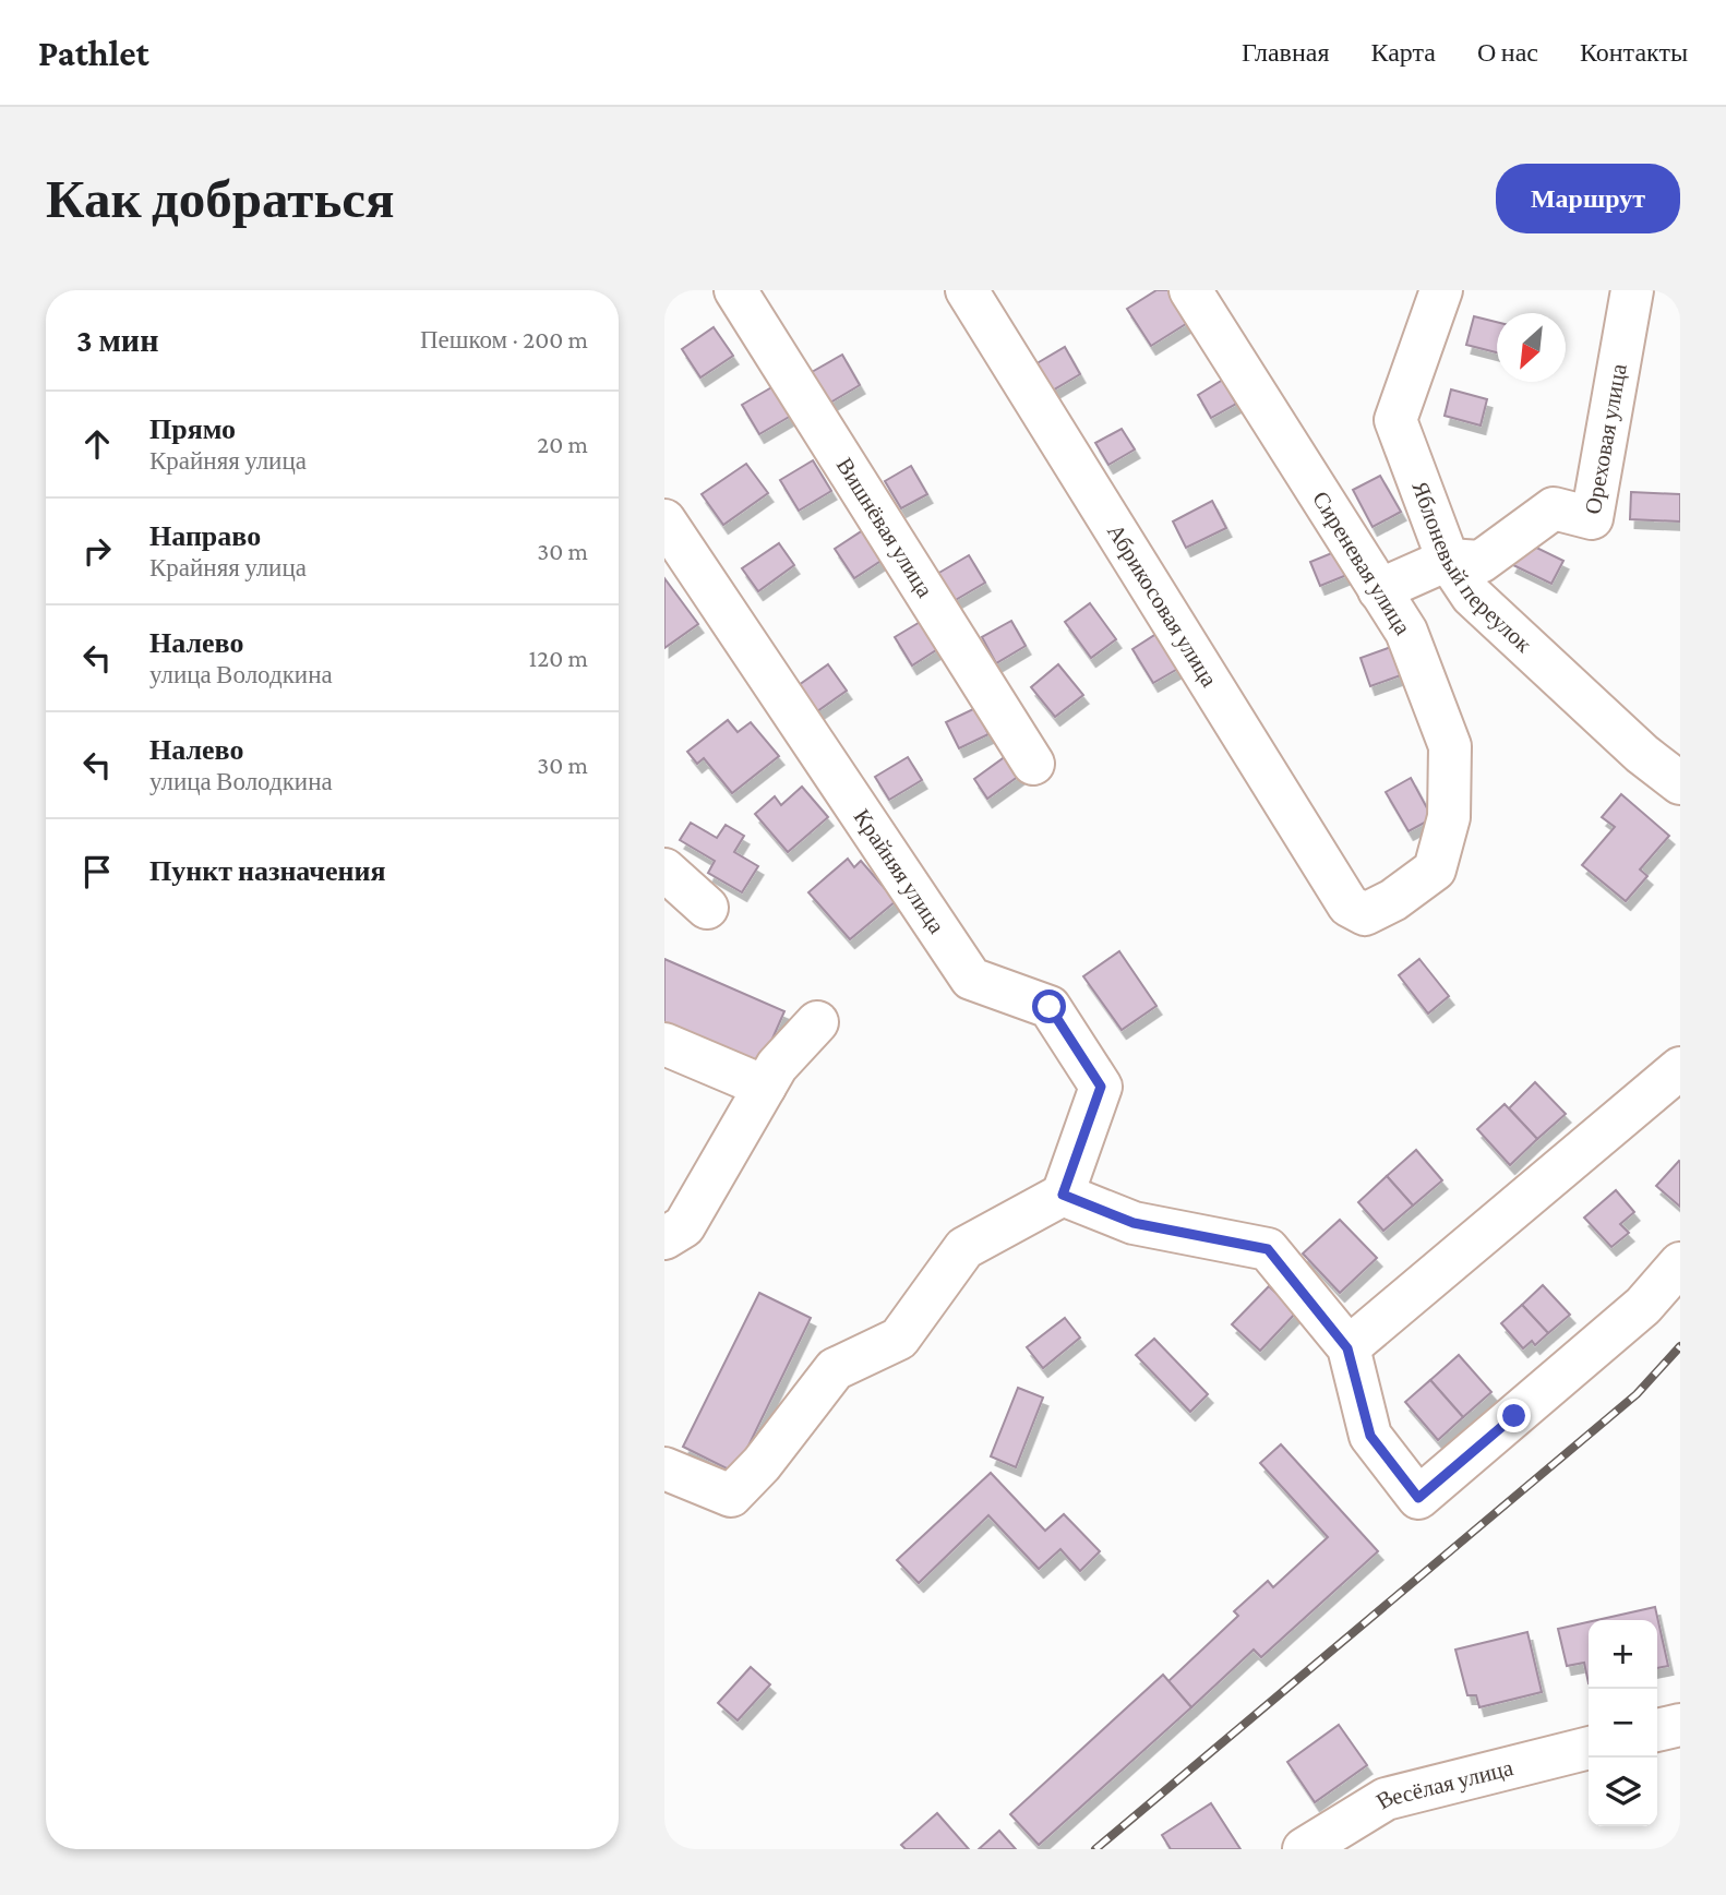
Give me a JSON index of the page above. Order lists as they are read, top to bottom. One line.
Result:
{"streets":{"street":["Ореховая улица","Вишнёвая улица","Сиреневая улица","Яблоневый переулок","Абрикосовая улица","Крайняя улица","Весёлая улица"]},"crossings":[["Ореховая улица","Яблоневый переулок"],["Сиреневая улица","Абрикосовая улица"]],"north":"bottom left","page":{"header":"Pathlet","nav":["Главная","Карта","О нас","Контакты"],"buttons":"Маршрут","title":"Как добраться","heading":["3 мин","Пешком · 200 m"],"list":[["Прямо","Крайняя улица","20 m"],["Направо","Крайняя улица","30 m"],["Налево","улица Володкина","120 m"],["Налево","улица Володкина","30 m"],"Пункт назначения"],"map_buttons":["+","−"]}}
